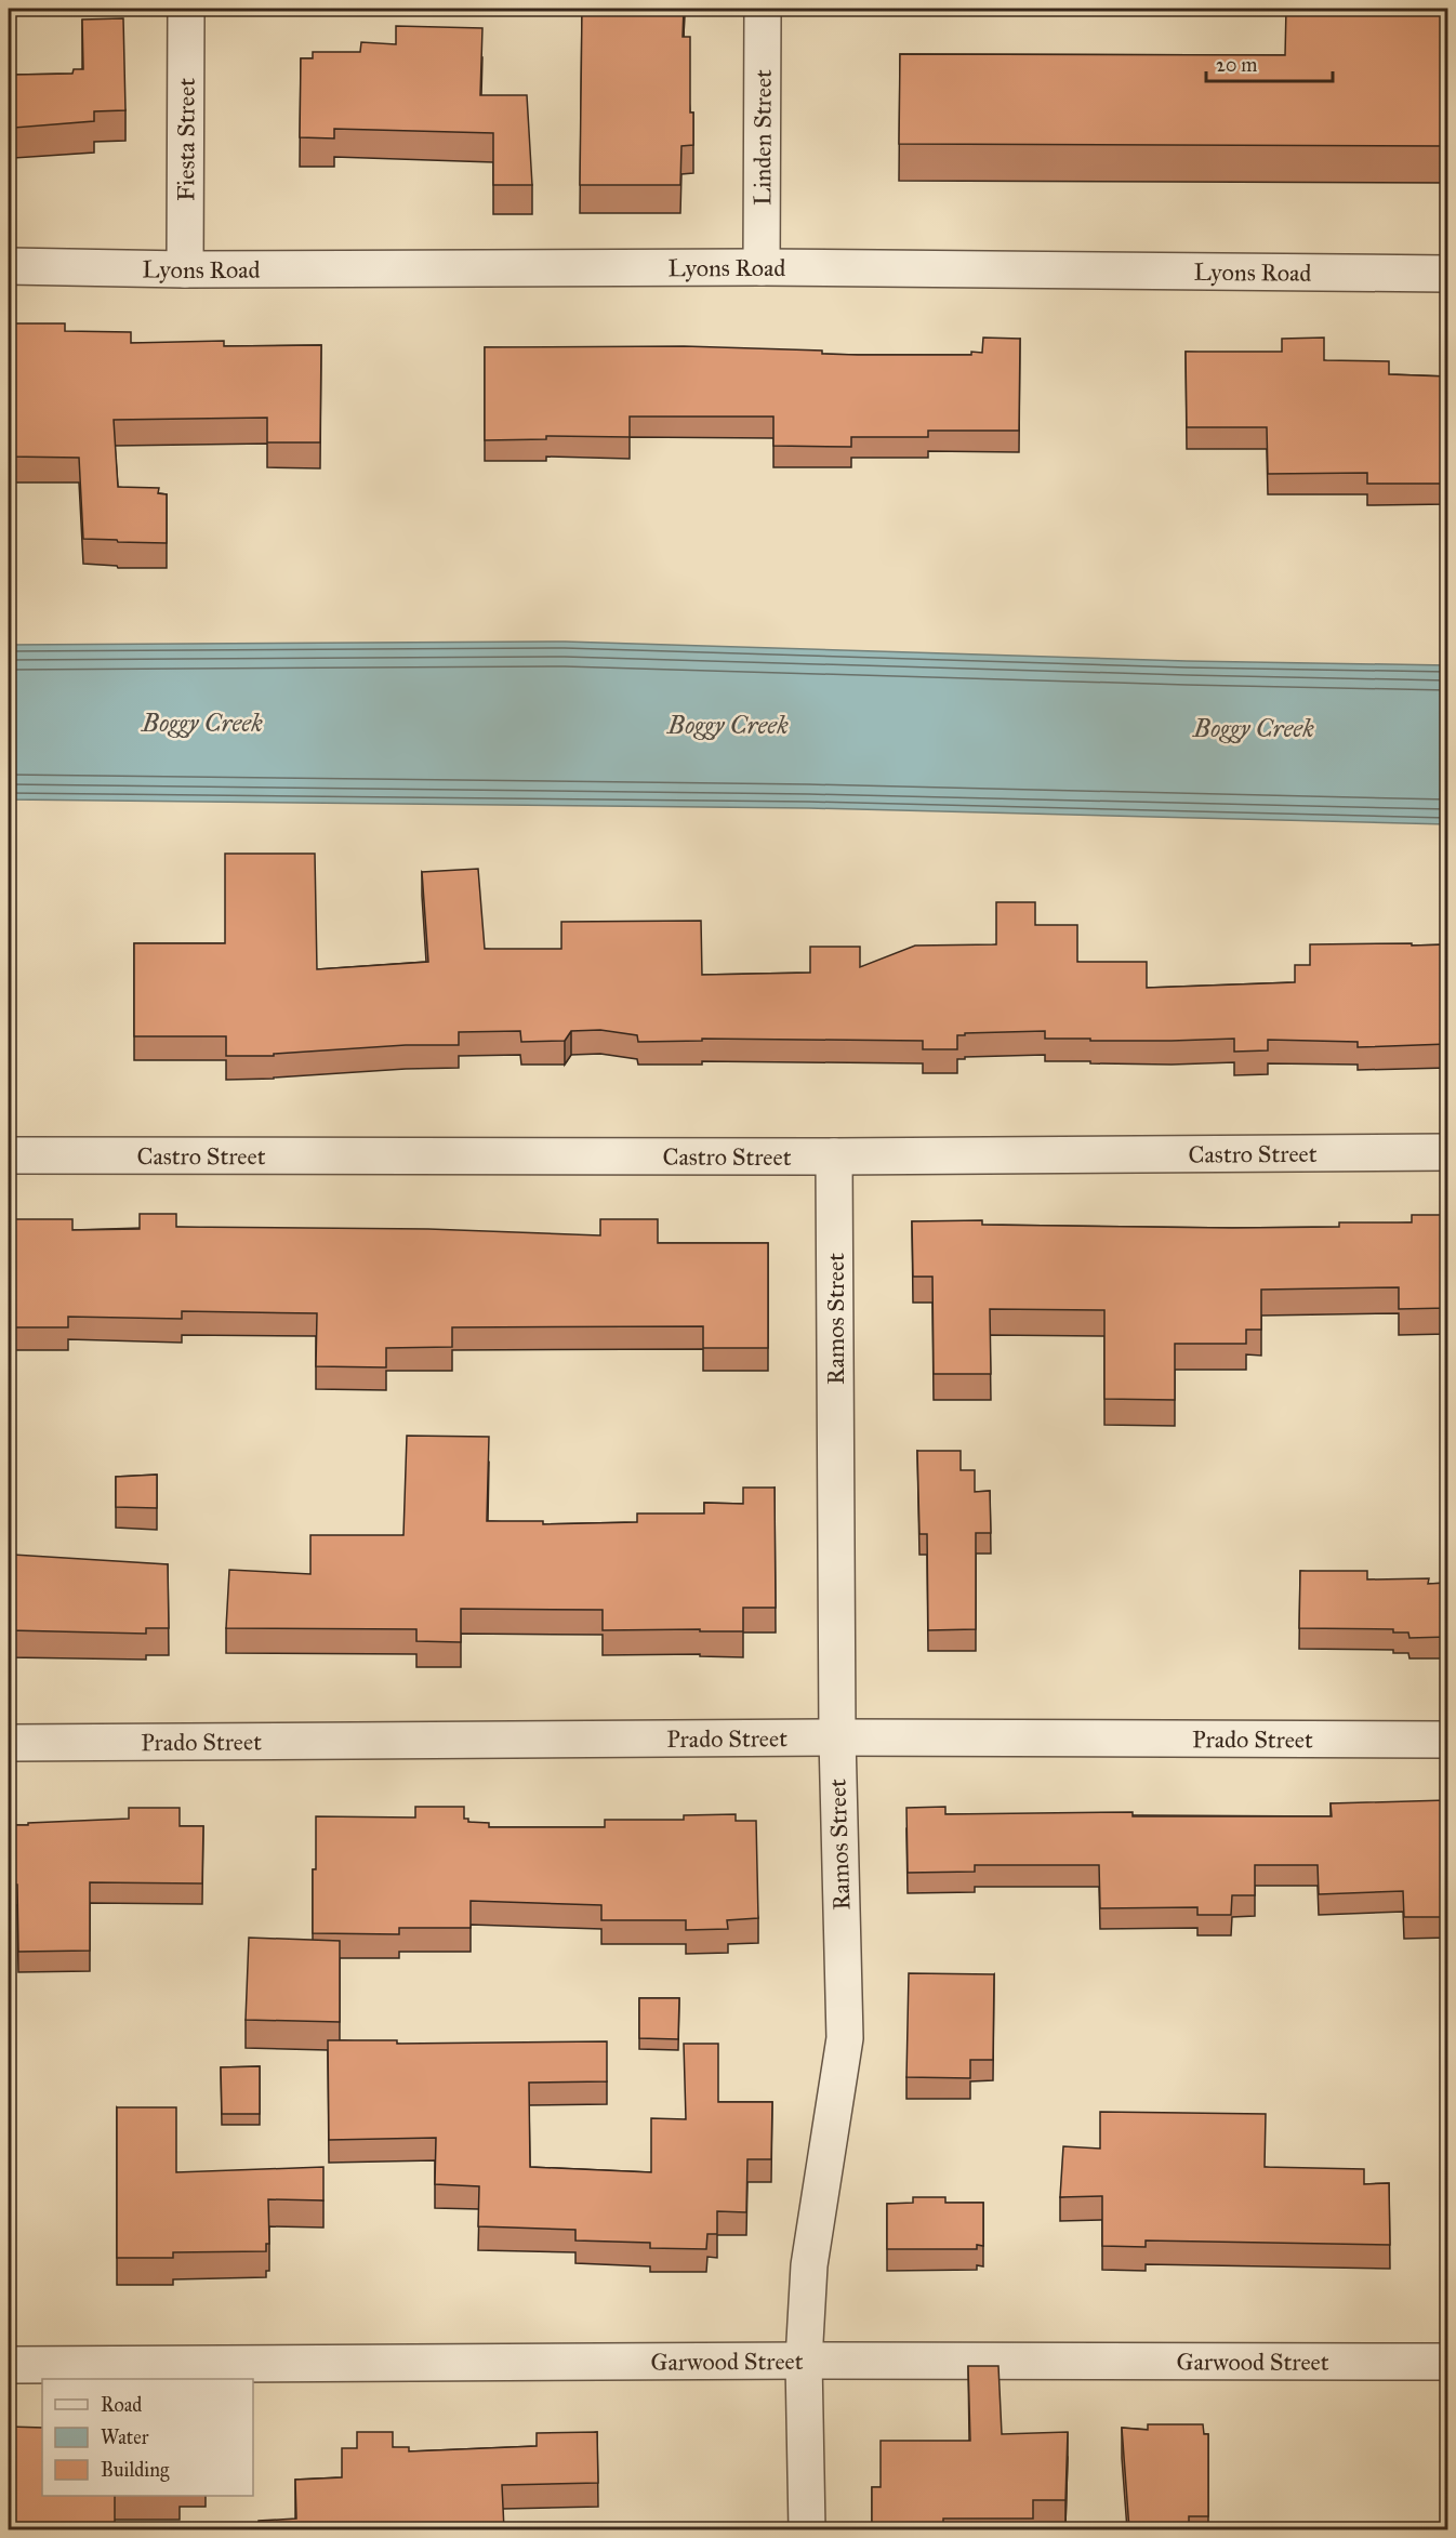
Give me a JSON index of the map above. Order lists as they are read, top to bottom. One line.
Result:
{"streets":{"street":["Linden Street","Fiesta Street","Lyons Road","Castro Street","Ramos Street","Prado Street","Garwood Street"]},"crossings":[["Linden Street","Lyons Road"],["Fiesta Street","Lyons Road"],["Castro Street","Ramos Street"],["Ramos Street","Prado Street"],["Ramos Street","Garwood Street"]],"water":["Boggy Creek"],"legend":["Road","Water","Building"],"scale_bar":"20 m"}
